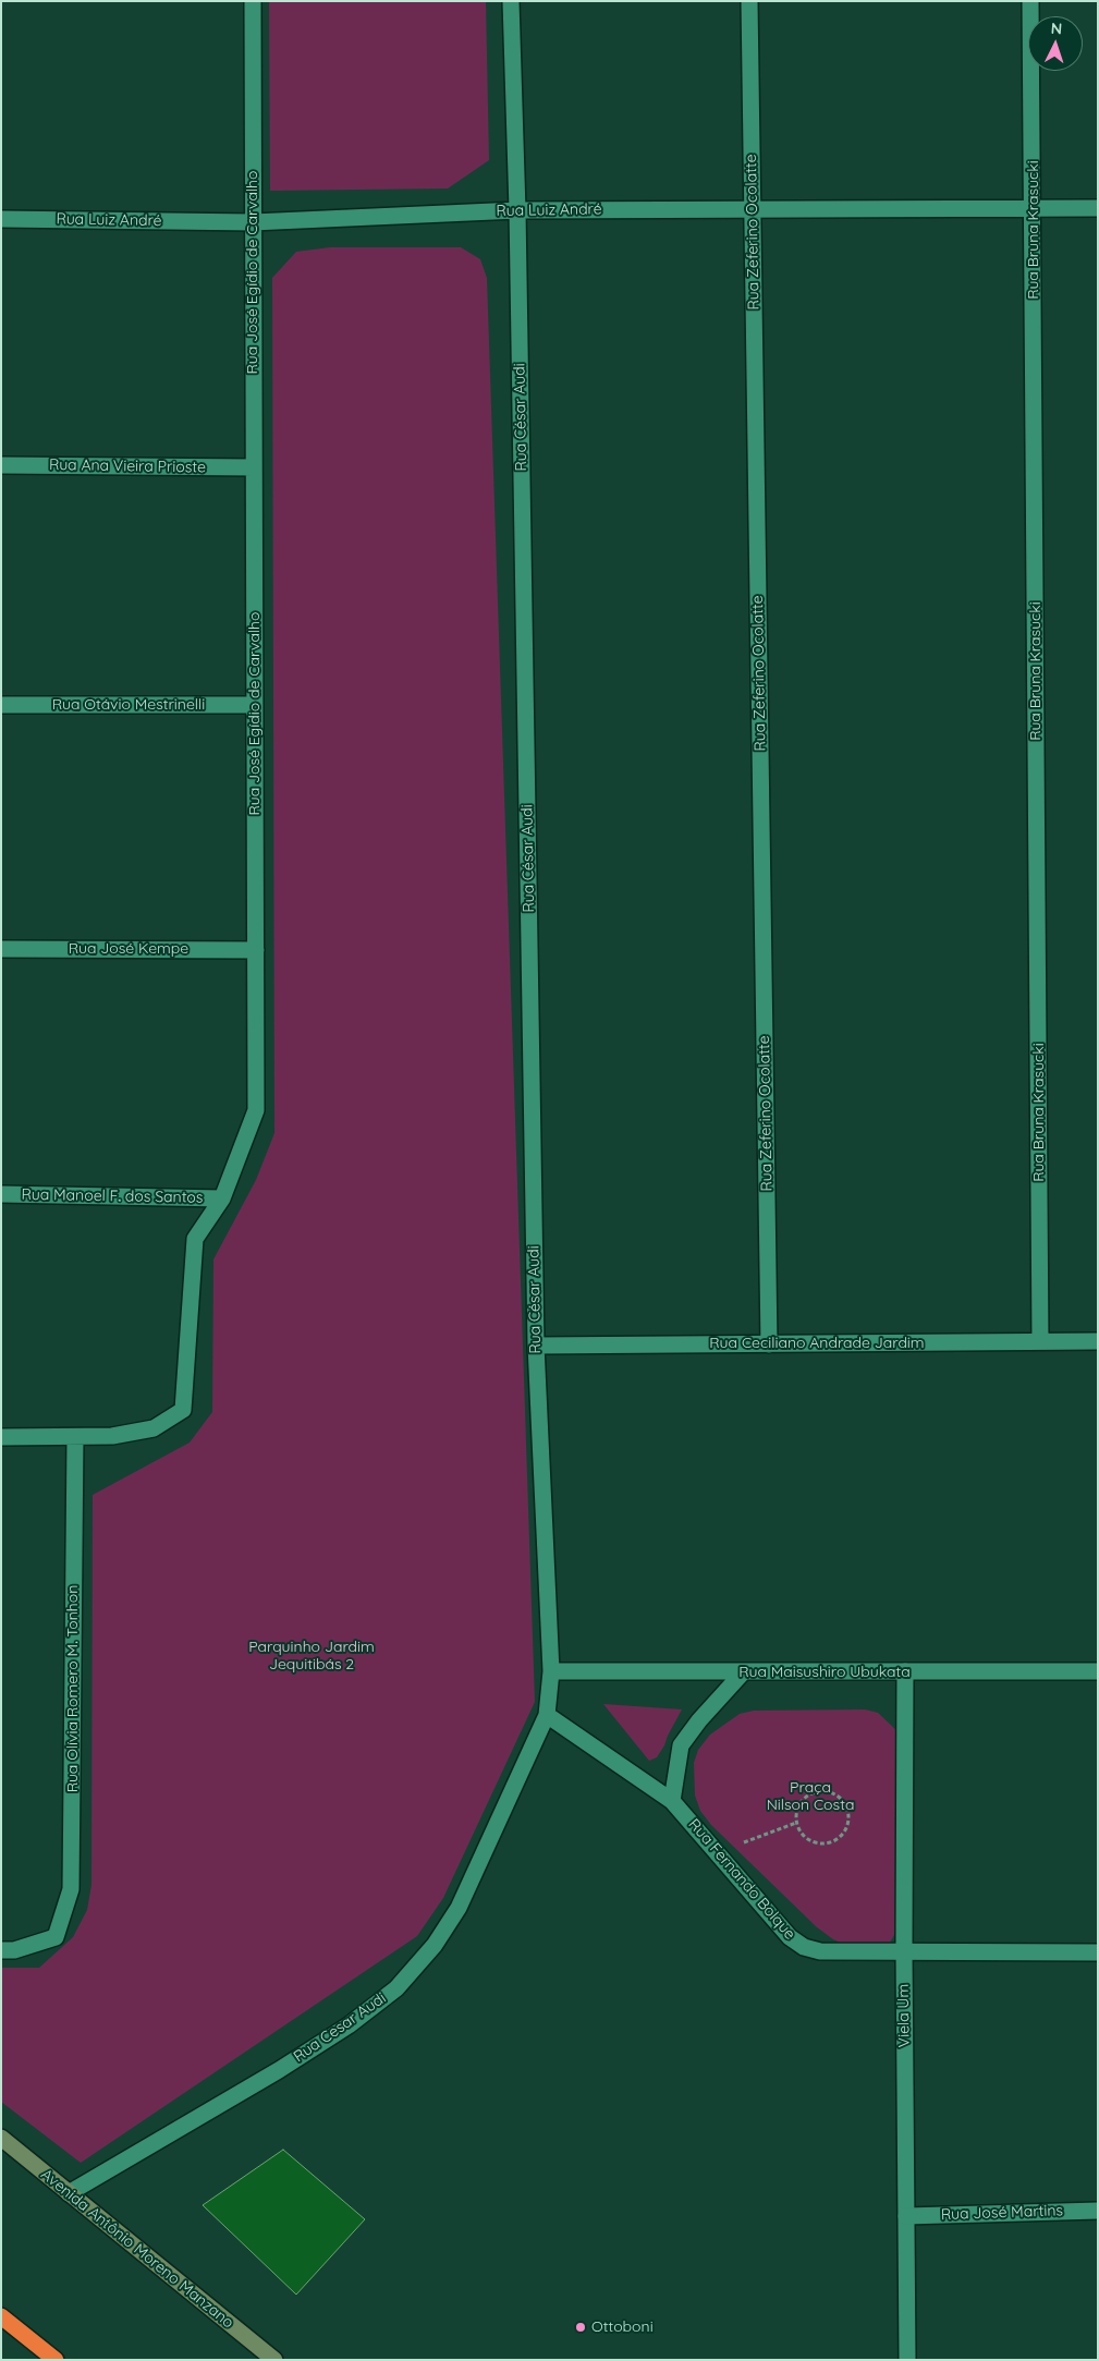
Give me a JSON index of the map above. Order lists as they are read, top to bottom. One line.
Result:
{"streets":{"street":["Rua Luiz André","Rua Bruna Krasucki","Rua Zeferino Ocolatte","Rua José Egídio de Carvalho","Rua César Audi","Rua Ana Vieira Prioste","Rua Otávio Mestrinelli","Rua José Kempe","Rua Manoel F. dos Santos","Rua Ceciliano Andrade Jardim","Rua Maisushiro Ubukata","Rua Olívia Romero M. Tonhon","Rua Fernando Bolque","Viela Um","Rua Cesar Audi","Rua José Martins","Avenida Antônio Moreno Manzano"]},"crossings":[["Rua Luiz André","Rua Bruna Krasucki"],["Rua Luiz André","Rua Zeferino Ocolatte"],["Rua Luiz André","Rua José Egídio de Carvalho"],["Rua Luiz André","Rua César Audi"],["Rua Bruna Krasucki","Rua Ceciliano Andrade Jardim"],["Rua Zeferino Ocolatte","Rua Ceciliano Andrade Jardim"],["Rua José Egídio de Carvalho","Rua Ana Vieira Prioste"],["Rua José Egídio de Carvalho","Rua Otávio Mestrinelli"],["Rua José Egídio de Carvalho","Rua José Kempe"],["Rua José Egídio de Carvalho","Rua Manoel F. dos Santos"],["Rua José Egídio de Carvalho","Rua Olívia Romero M. Tonhon"],["Rua César Audi","Rua Ceciliano Andrade Jardim"],["Rua César Audi","Rua Maisushiro Ubukata"],["Rua César Audi","Rua Fernando Bolque"],["Rua César Audi","Rua Cesar Audi"],["Rua Maisushiro Ubukata","Viela Um"],["Rua Fernando Bolque","Viela Um"],["Rua Fernando Bolque","Rua Cesar Audi"],["Viela Um","Rua José Martins"],["Rua Cesar Audi","Avenida Antônio Moreno Manzano"]],"parks":["Parquinho Jardim Jequitibás 2","Praça Nilson Costa"],"places":["Ottoboni"],"north":"top"}
